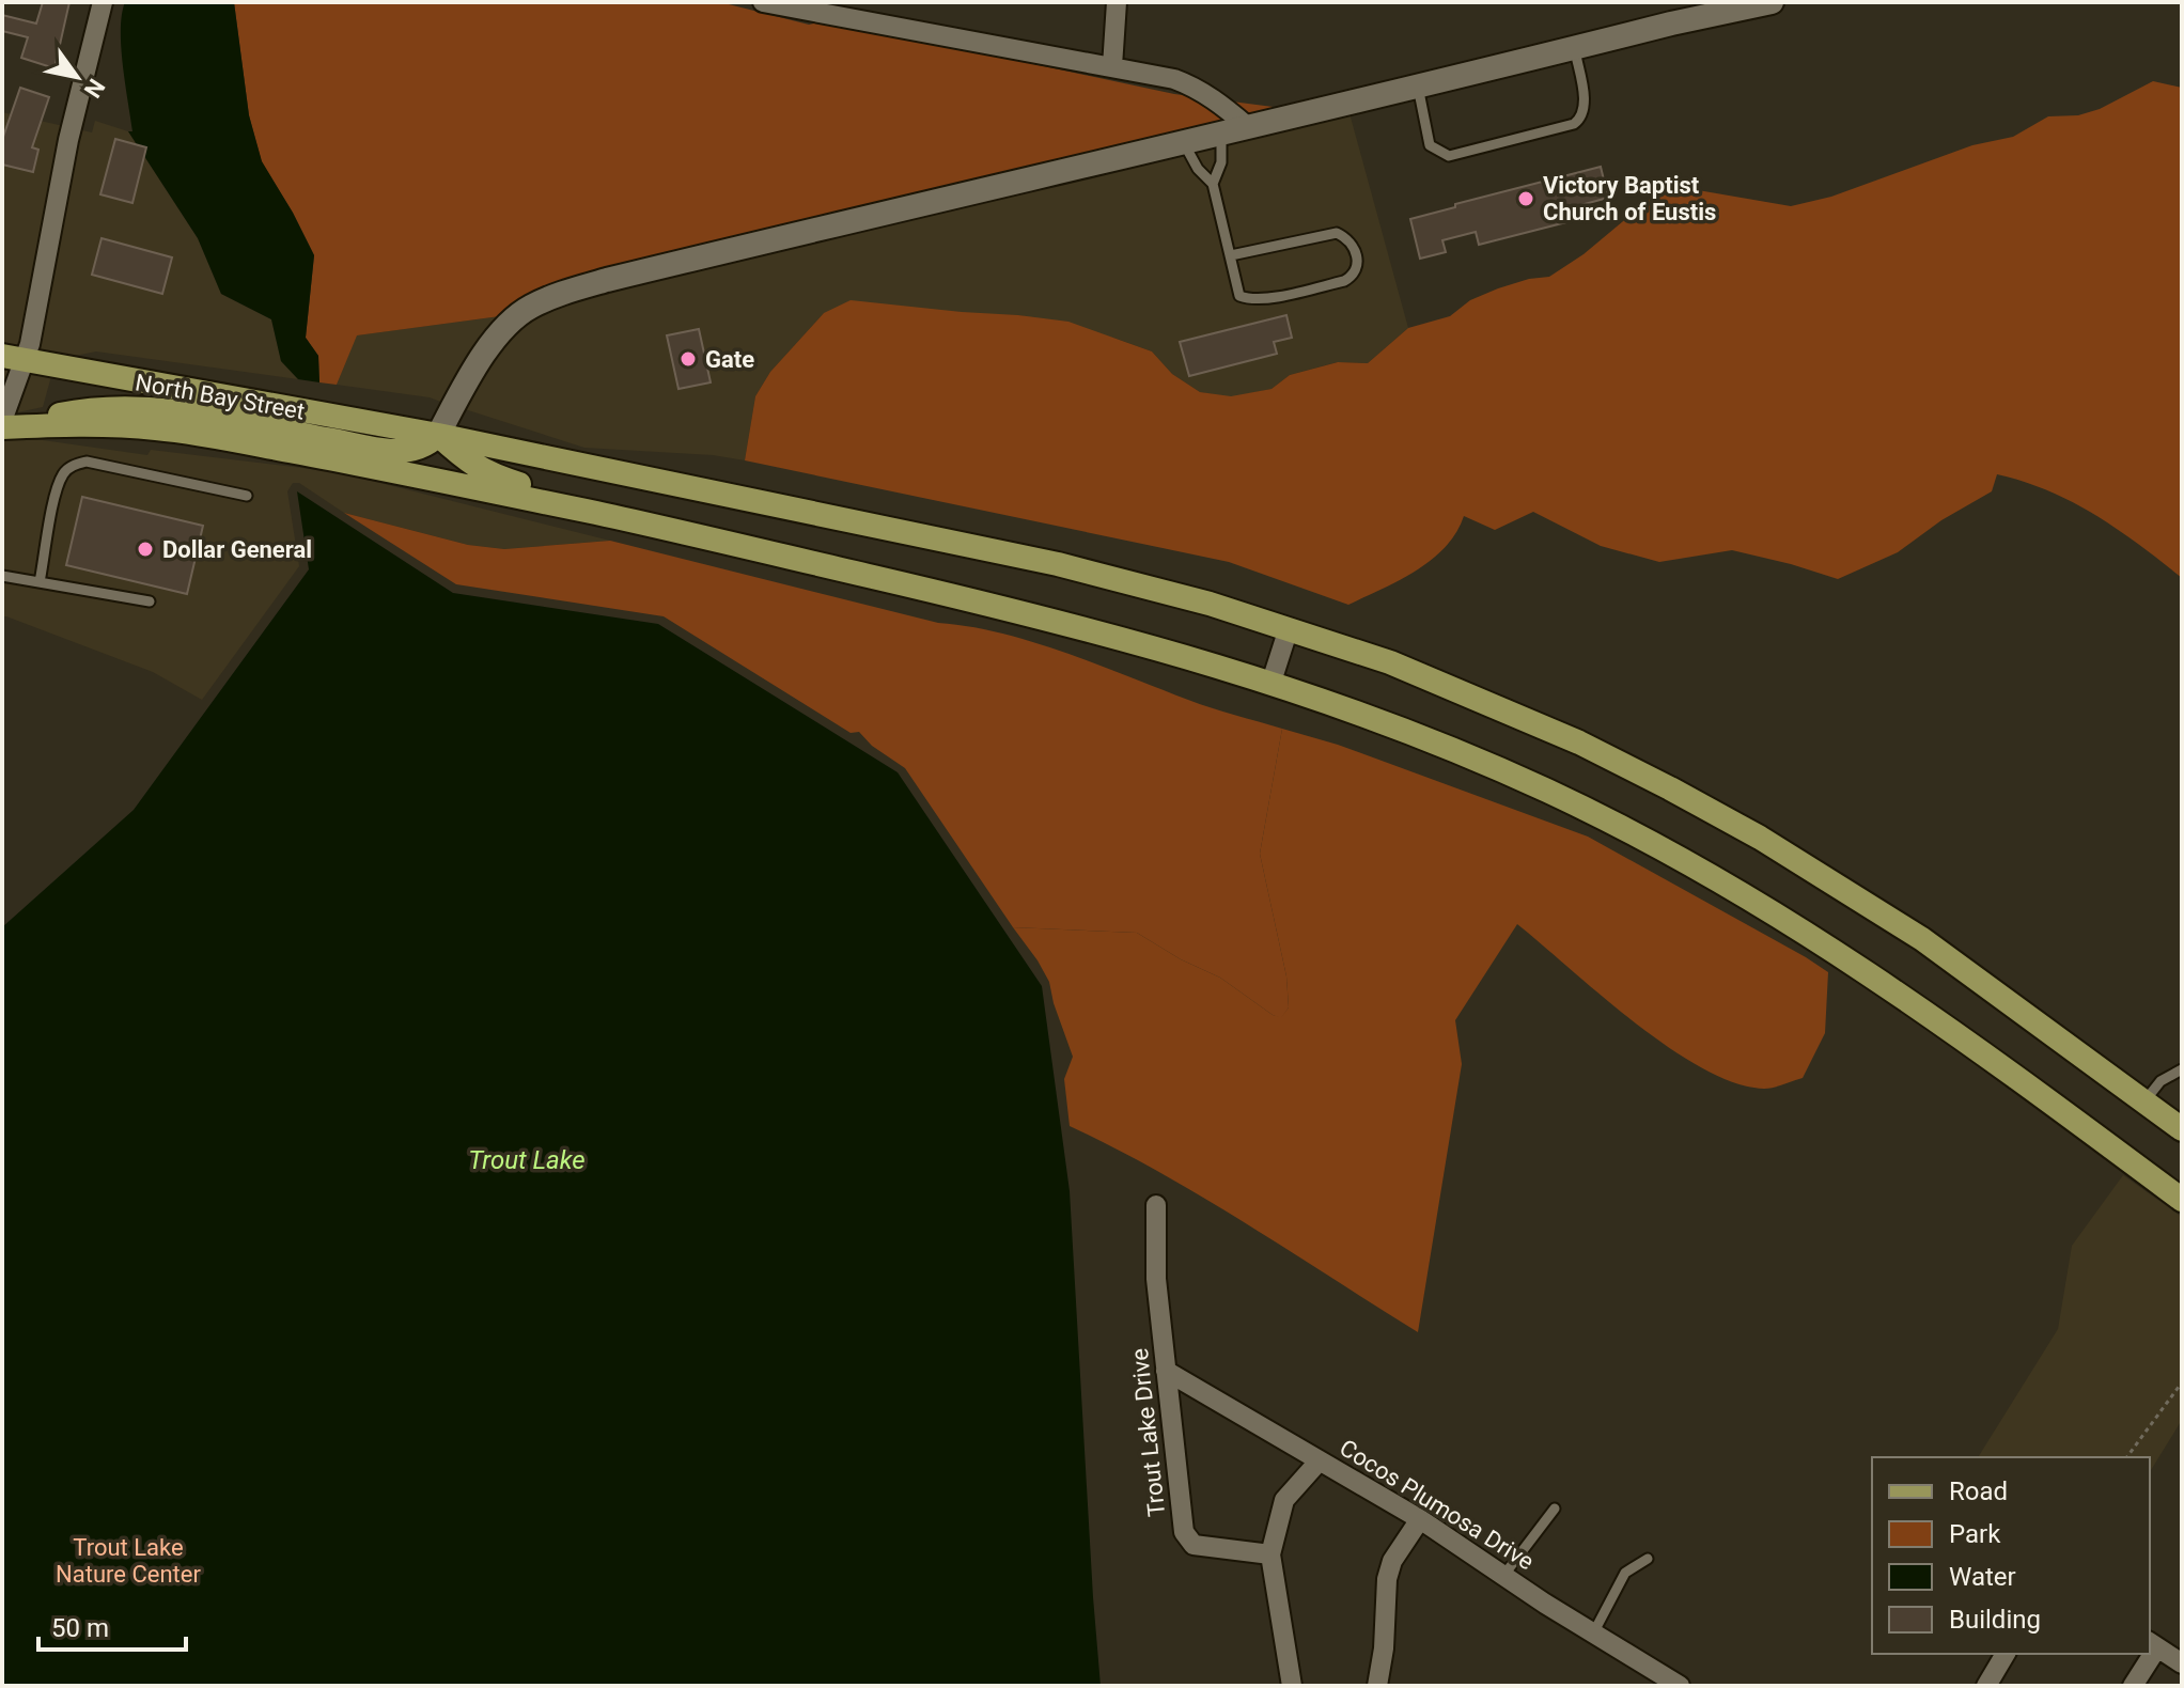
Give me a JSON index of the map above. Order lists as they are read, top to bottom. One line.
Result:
{"streets":{"main road":["North Bay Street"],"street":["Trout Lake Drive","Cocos Plumosa Drive"]},"crossings":[["Trout Lake Drive","Cocos Plumosa Drive"]],"water":["Trout Lake"],"parks":["Trout Lake Nature Center"],"places":["Victory Baptist Church of Eustis","Gate","Dollar General"],"legend":["Road","Park","Water","Building"],"scale_bar":"50 m","north":"bottom right"}
